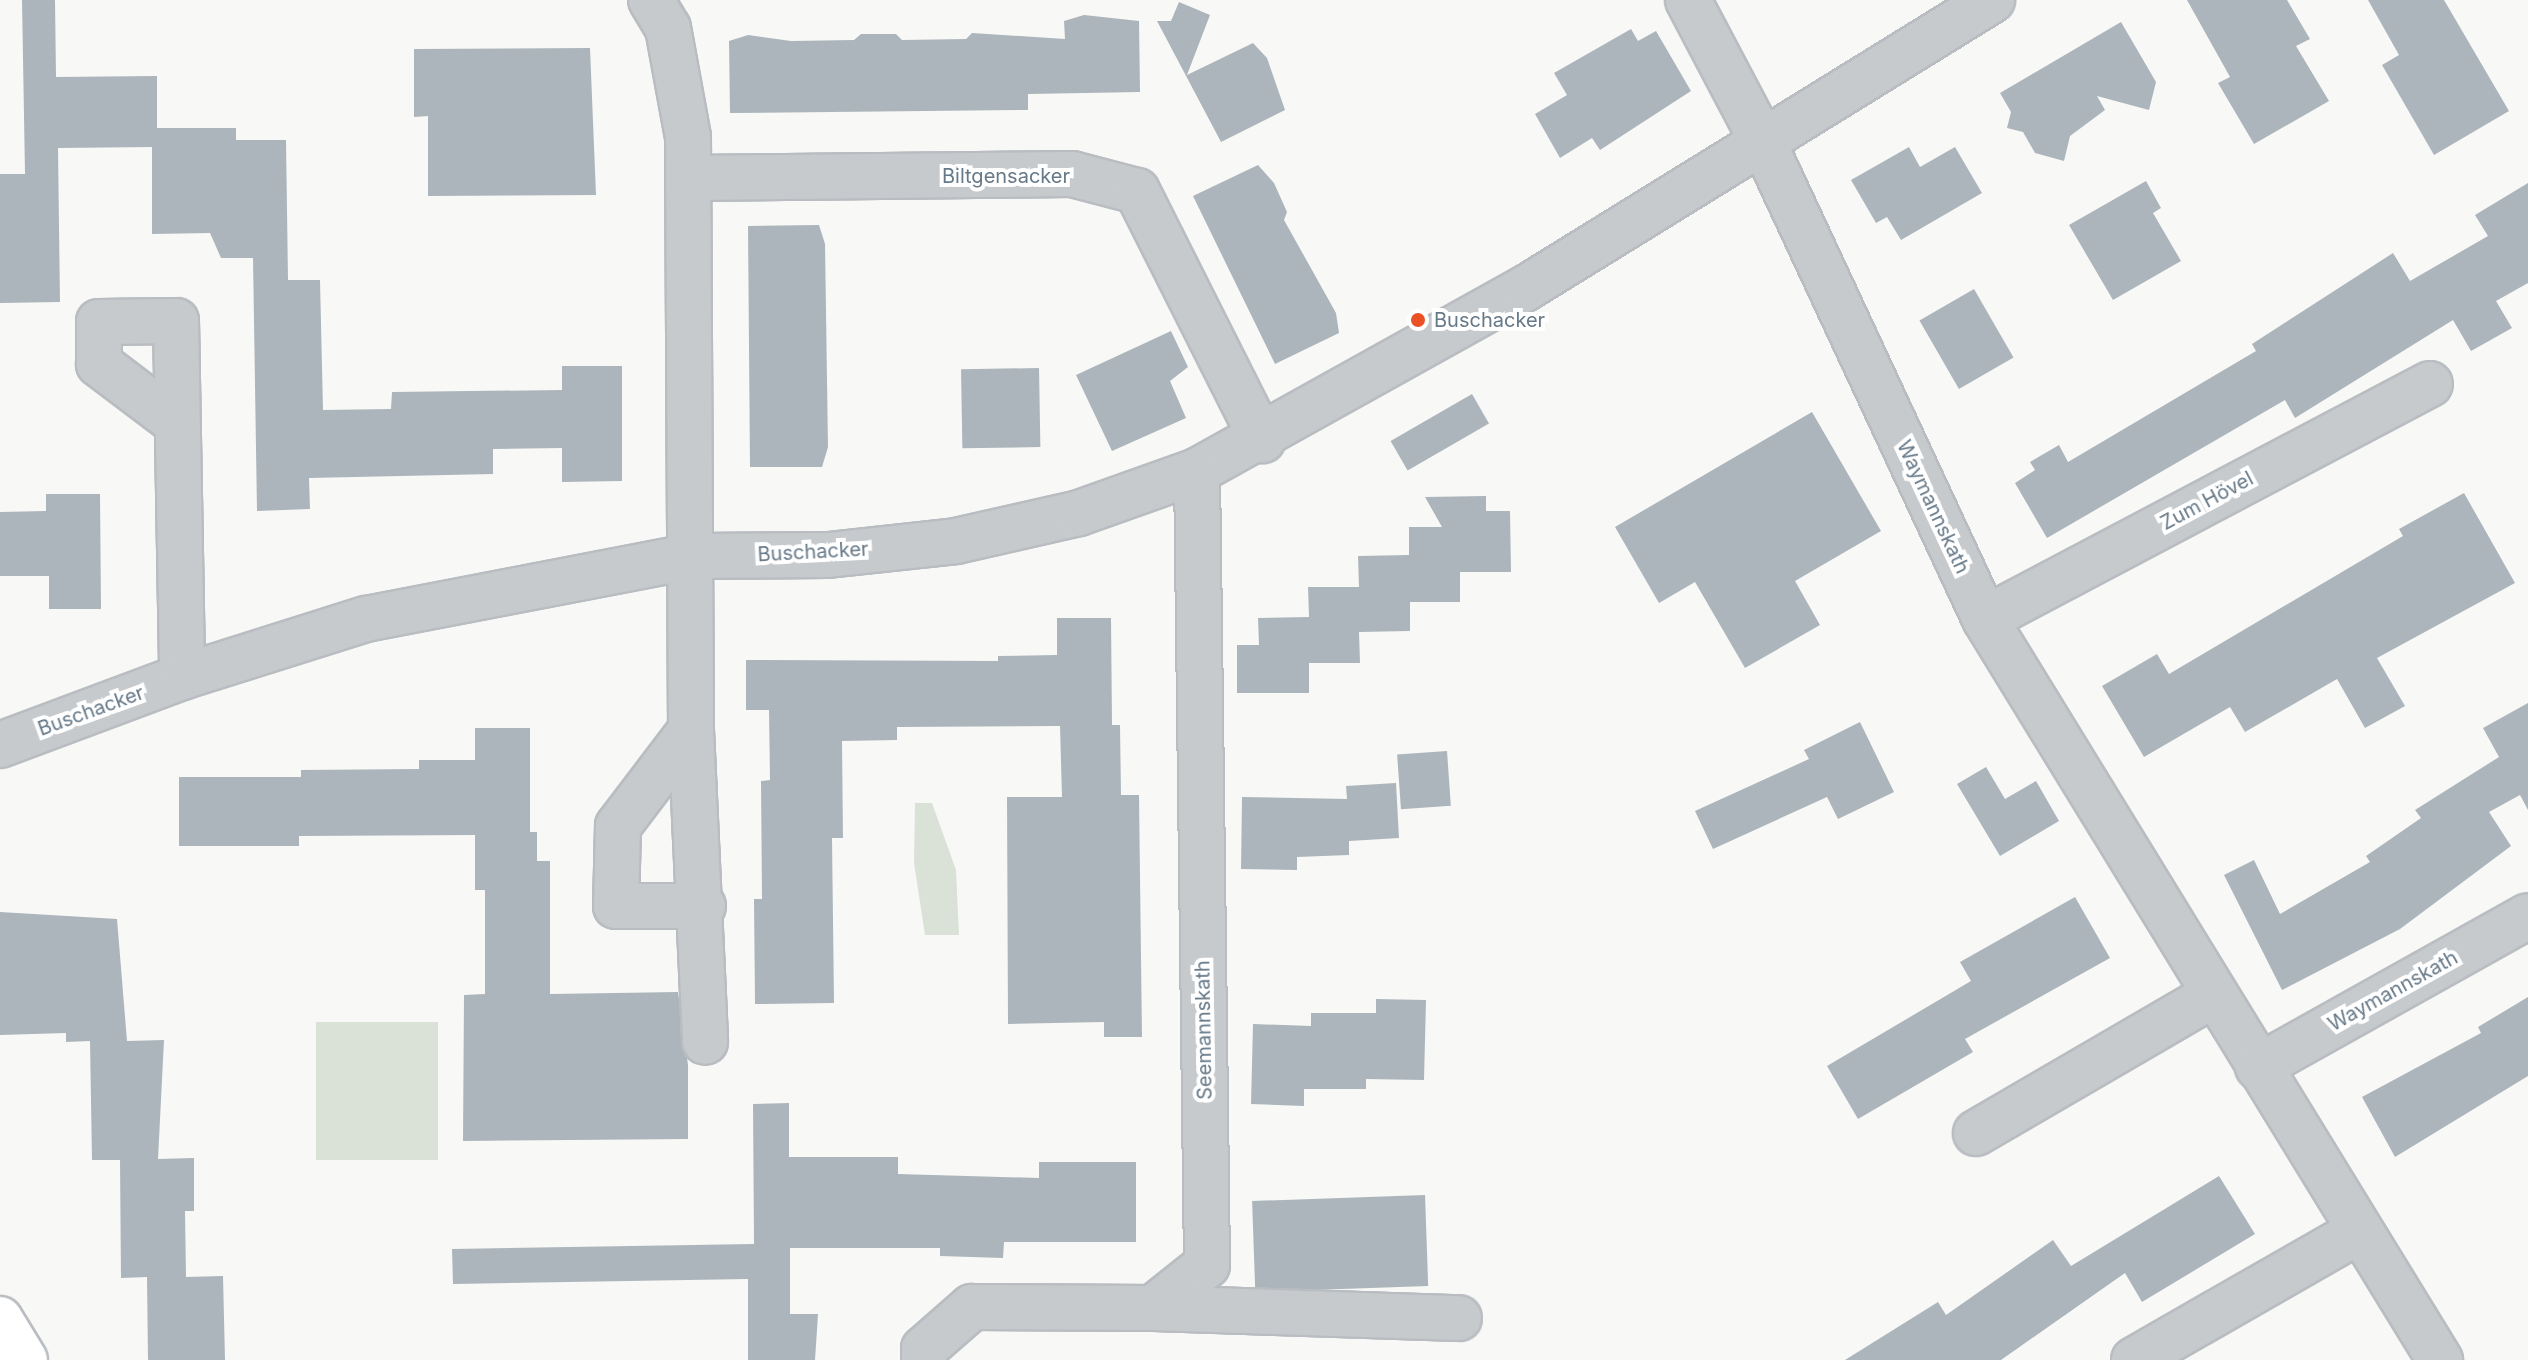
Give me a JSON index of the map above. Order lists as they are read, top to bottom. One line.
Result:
{"streets":{"street":["Biltgensacker","Zum Hövel","Waymannskath","Buschacker","Seemannskath"]},"crossings":[["Biltgensacker","Buschacker"],["Zum Hövel","Waymannskath"],["Waymannskath","Buschacker"],["Buschacker","Seemannskath"]],"places":["Buschacker"]}
